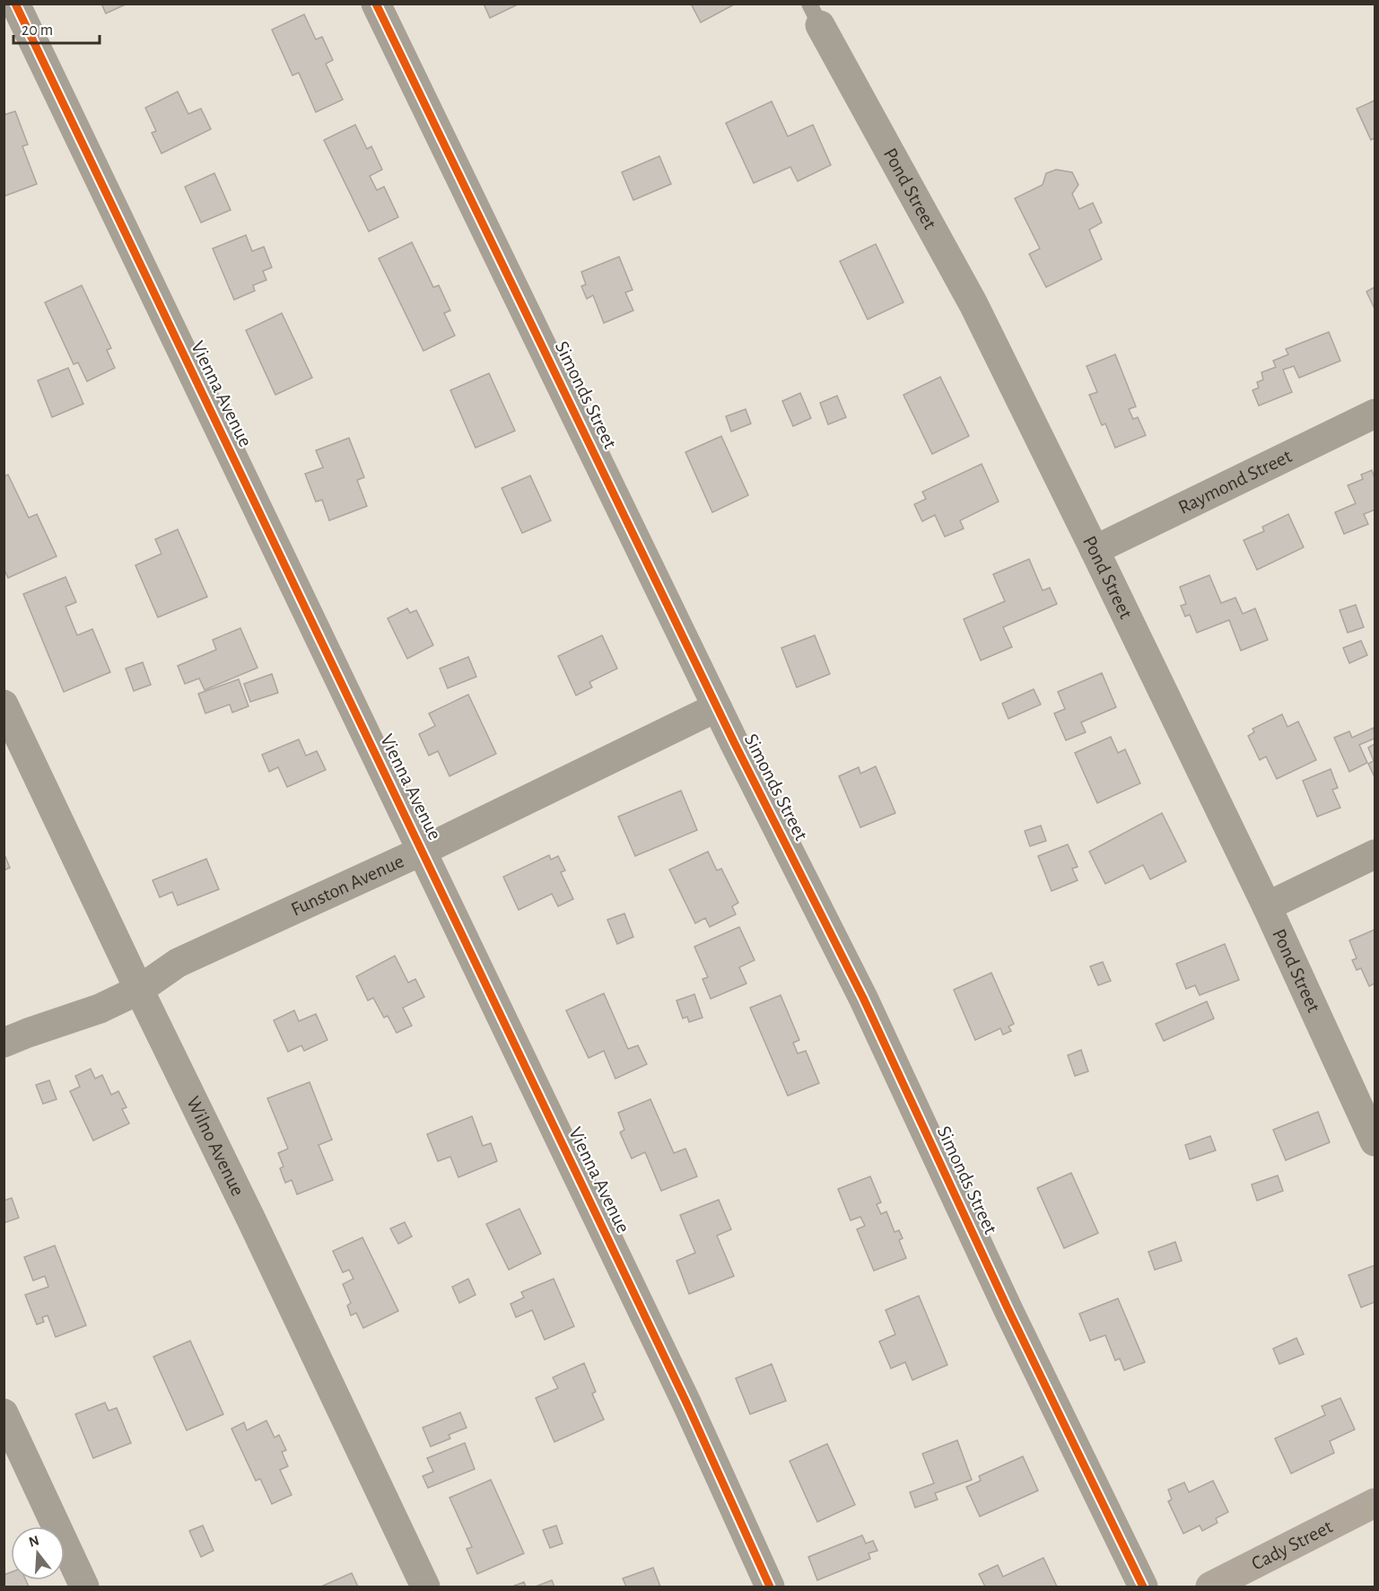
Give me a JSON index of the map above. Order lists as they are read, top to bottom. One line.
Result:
{"streets":{"street":["Pond Street","Vienna Avenue","Simonds Street","Raymond Street","Funston Avenue","Wilno Avenue","Cady Street"]},"crossings":[["Pond Street","Raymond Street"],["Vienna Avenue","Funston Avenue"],["Simonds Street","Funston Avenue"],["Funston Avenue","Wilno Avenue"]],"scale_bar":"20 m","north":"top"}
